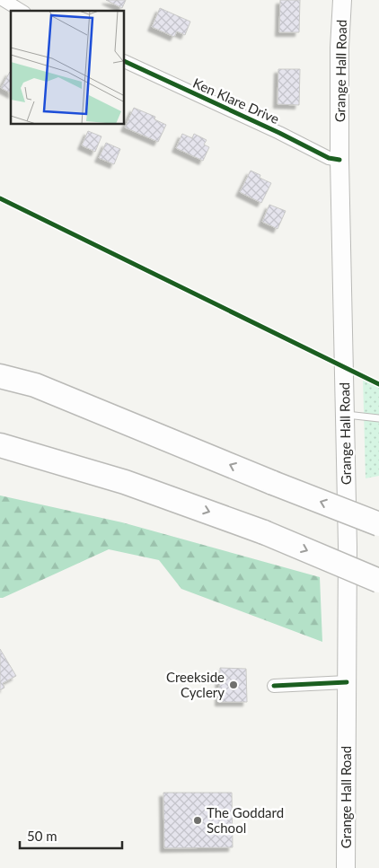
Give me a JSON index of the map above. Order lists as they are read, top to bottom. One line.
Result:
{"streets":{"main road":["Grange Hall Road"],"street":["Ken Klare Drive"]},"crossings":[["Grange Hall Road","Ken Klare Drive"]],"places":["Creekside Cyclery","The Goddard School"],"scale_bar":"50 m"}
